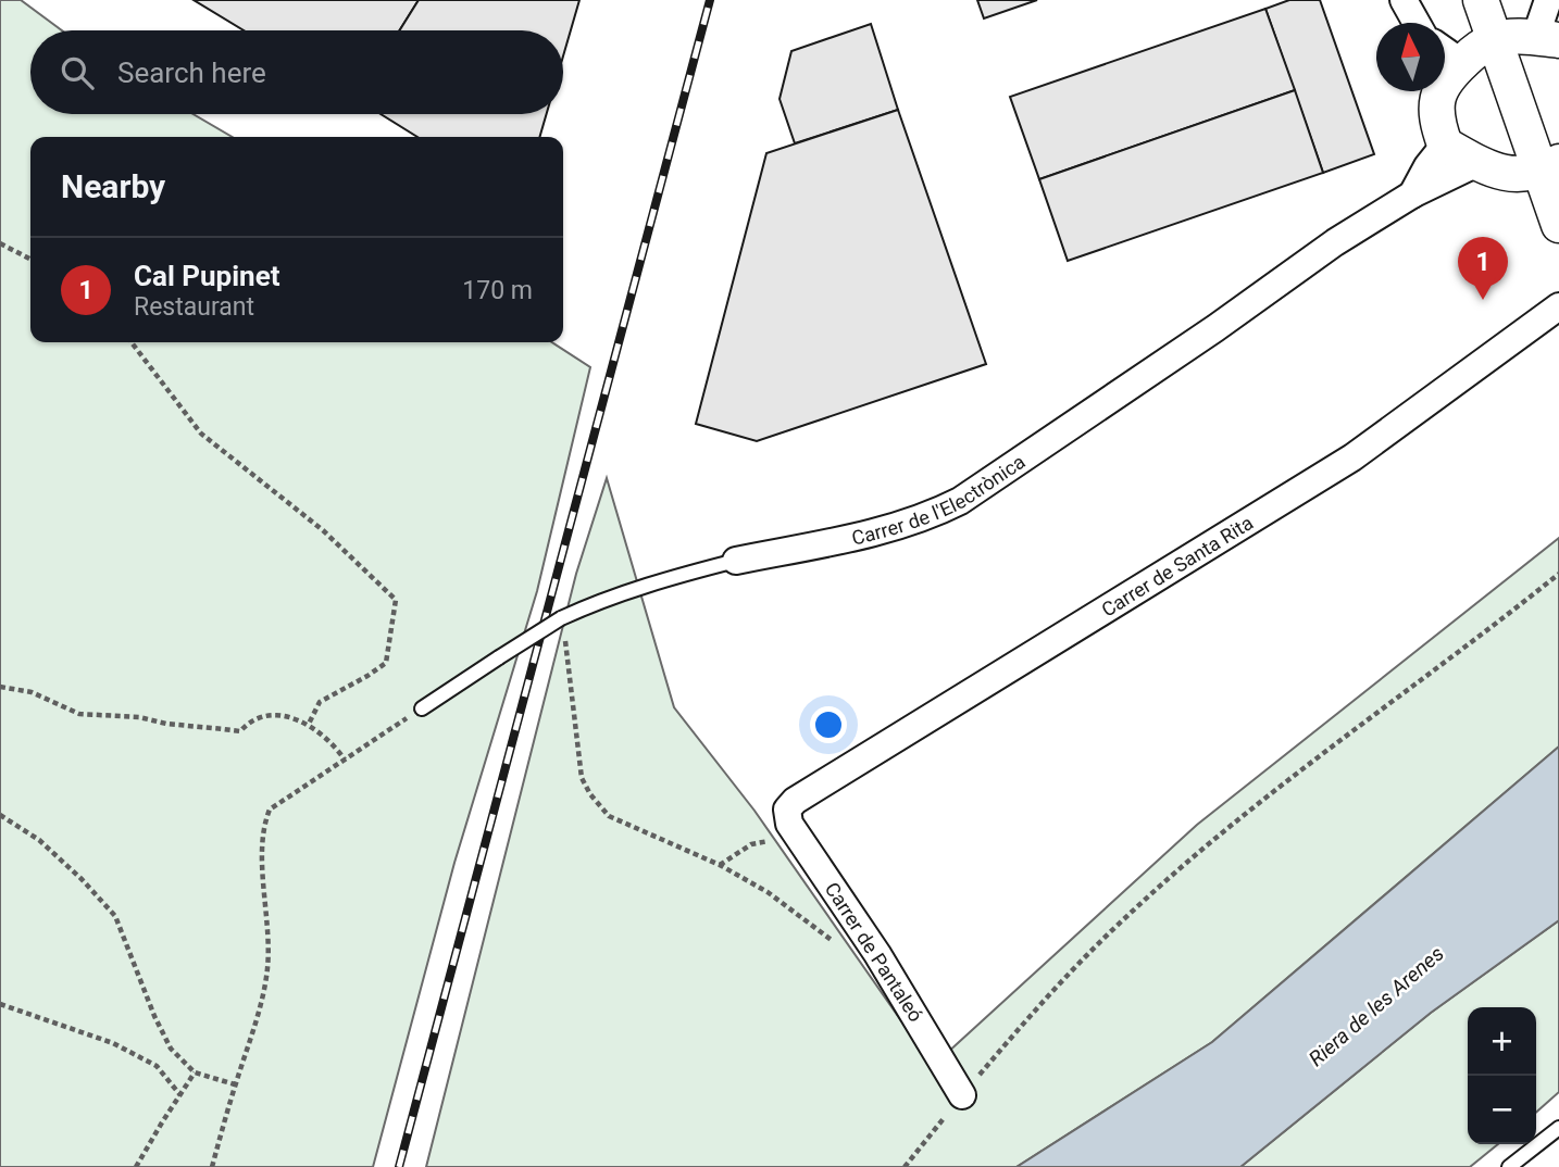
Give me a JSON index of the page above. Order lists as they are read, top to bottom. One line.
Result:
{"streets":{"street":["Carrer de l'Electrònica","Carrer de Santa Rita","Carrer de Pantaleó"]},"crossings":[["Carrer de Santa Rita","Carrer de Pantaleó"]],"water":["Riera de les Arenes"],"north":"top","page":{"search":"Search here","heading":"Nearby","list":[{"mark":"1","name":"Cal Pupinet","note":"Restaurant","value":"170 m"}],"pins":"1","map_buttons":["+","−"]}}
